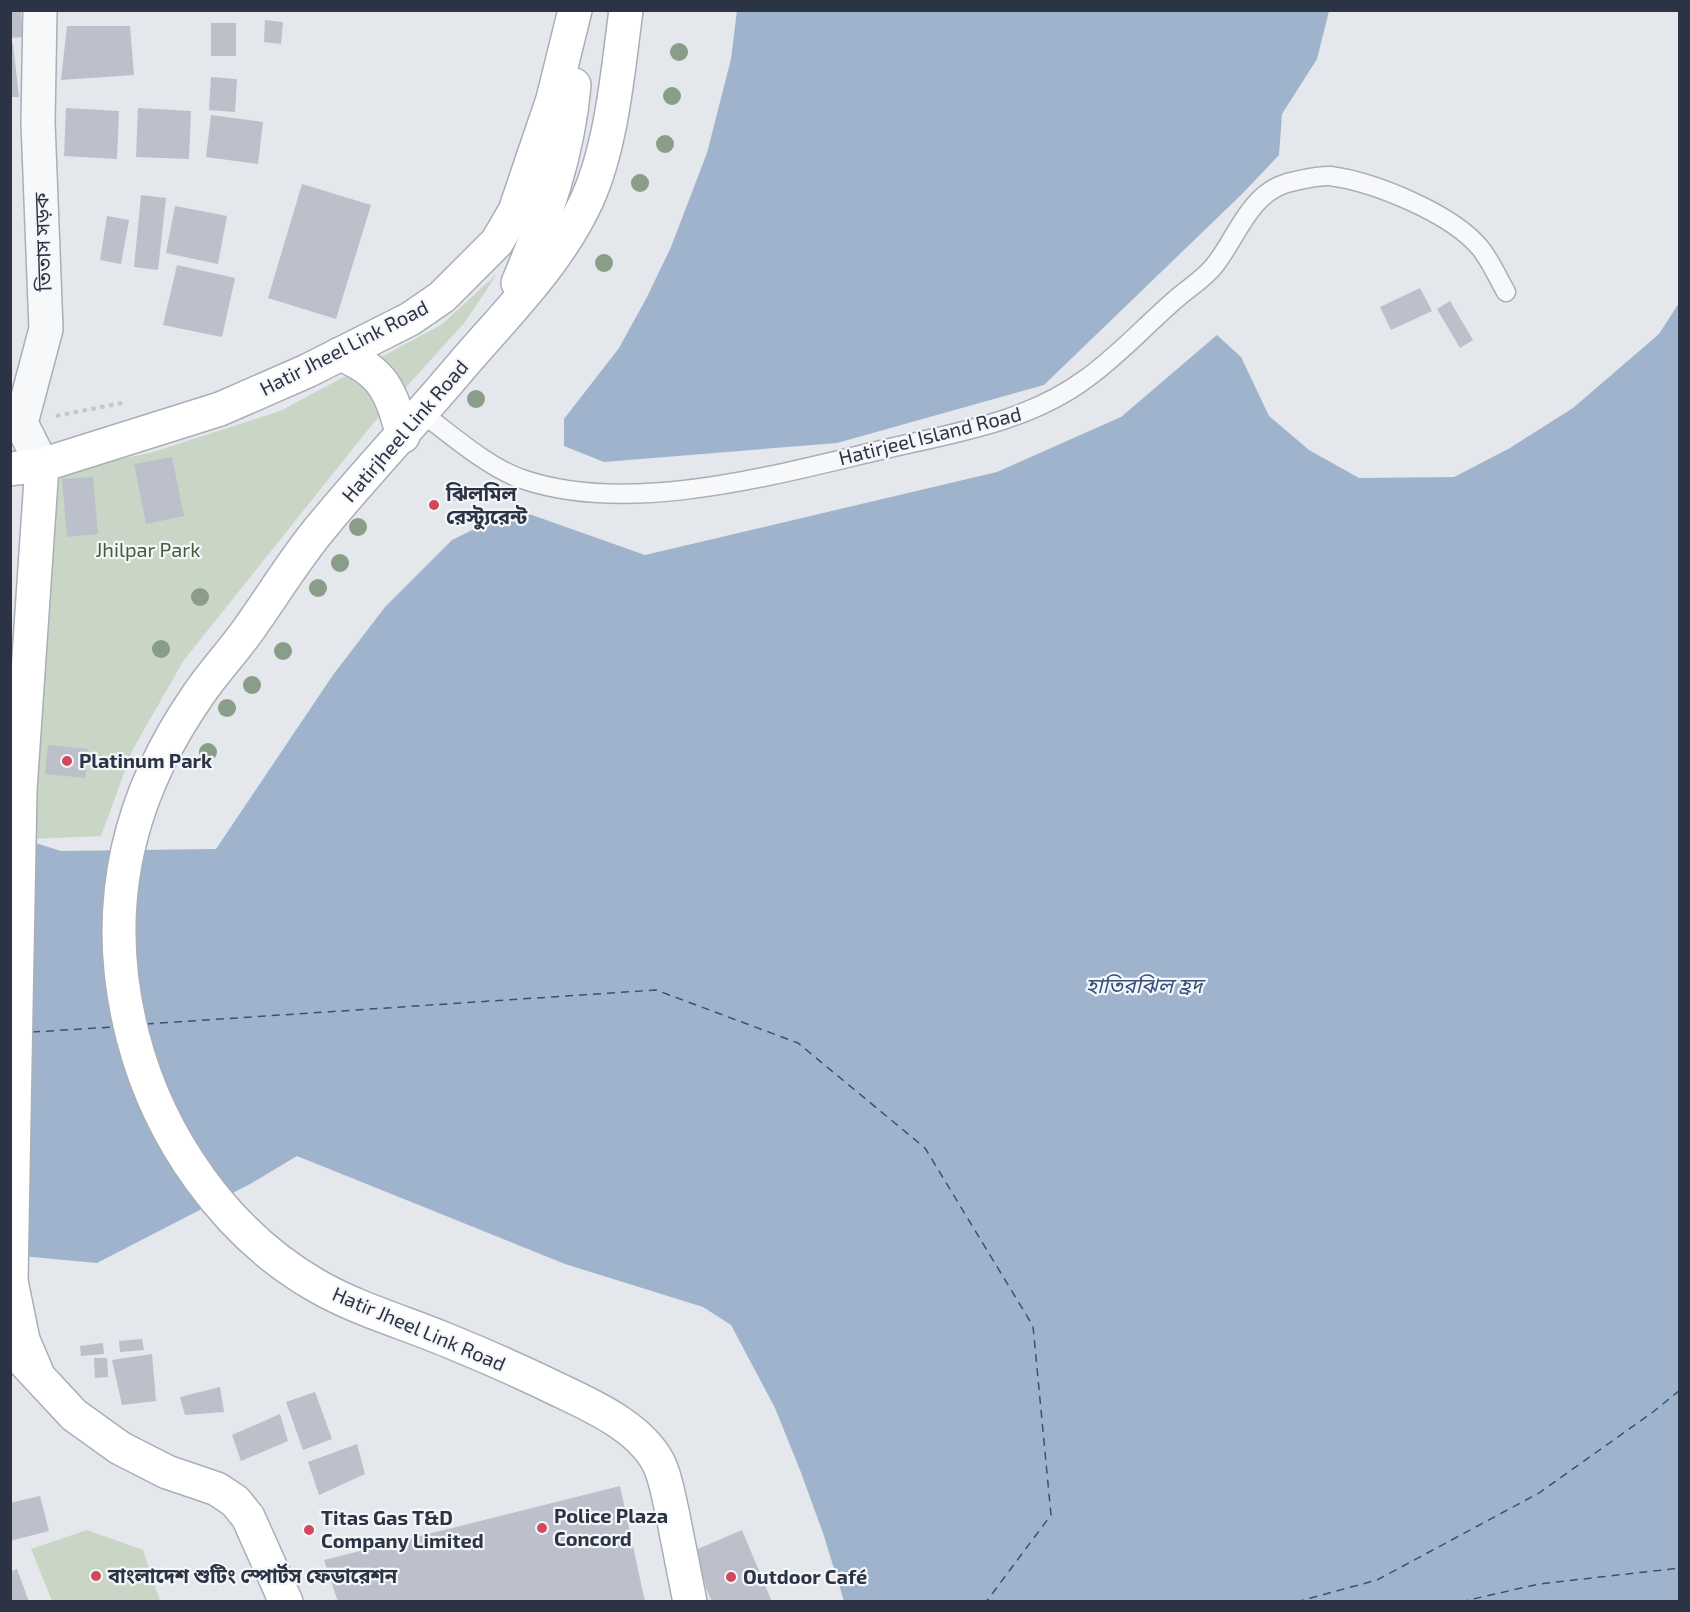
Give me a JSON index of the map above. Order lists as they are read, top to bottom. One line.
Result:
{"streets":{"main road":["Hatir Jheel Link Road","Hatirjheel Link Road"],"street":["তিতাস সড়ক"],"lane":["Hatirjeel Island Road"]},"crossings":[["Hatir Jheel Link Road","Hatirjheel Link Road"],["Hatirjheel Link Road","Hatirjeel Island Road"]],"water":["হাতিরঝিল হ্রদ"],"parks":["Jhilpar Park"],"places":["ঝিলমিল রেস্ট্যুরেন্ট","Platinum Park","Police Plaza Concord","Titas Gas T&D Company Limited","বাংলাদেশ শুটিং স্পোর্টস ফেডারেশন","Outdoor Café"]}
